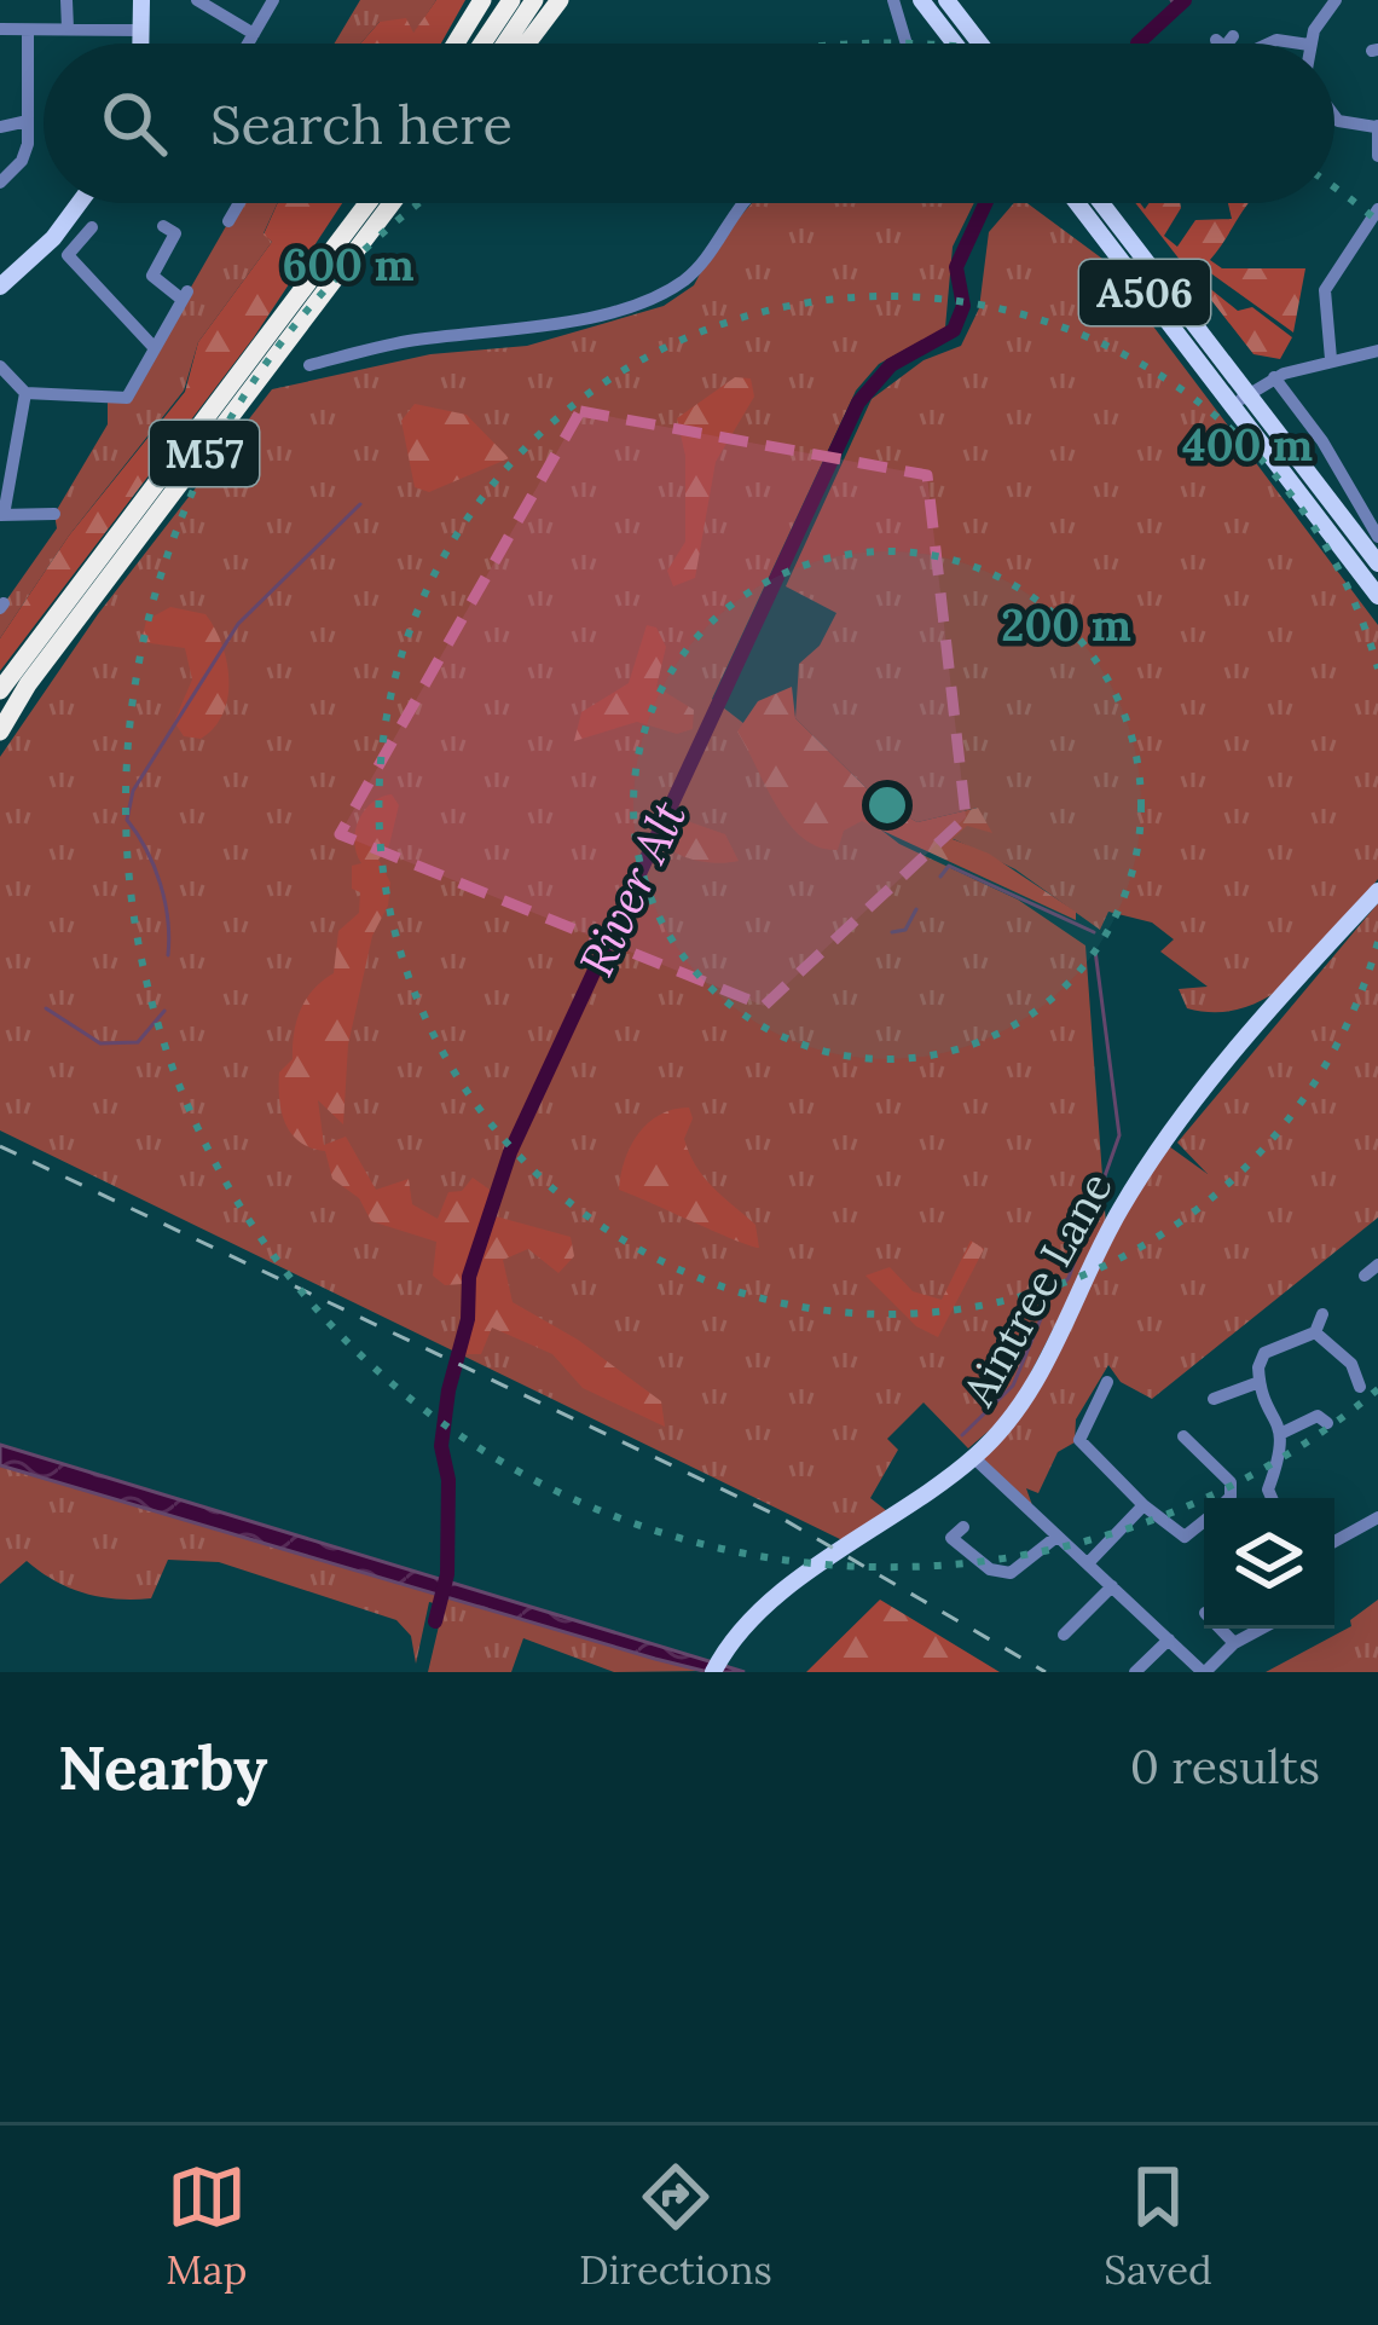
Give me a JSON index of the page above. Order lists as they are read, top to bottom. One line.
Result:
{"streets":{"highway":["M57"],"main road":["A506","Aintree Lane"]},"water":["River Alt"],"page":{"search":"Search here","heading":["Nearby","0 results"],"nav":["Map","Directions","Saved"]},"rings":["600 m","400 m","200 m"]}
